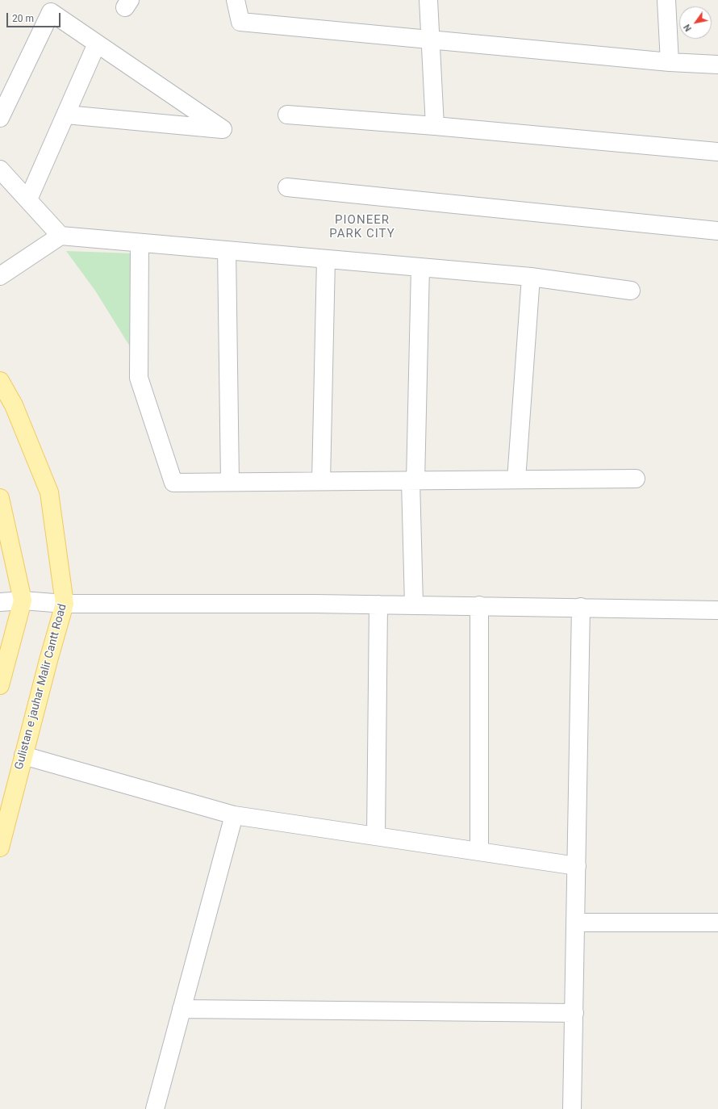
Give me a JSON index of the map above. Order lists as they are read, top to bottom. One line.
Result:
{"streets":{"main road":["Gulistan e jauhar Malir Cantt Road"]},"districts":["PIONEER PARK CITY"],"scale_bar":"20 m","north":"bottom left"}
